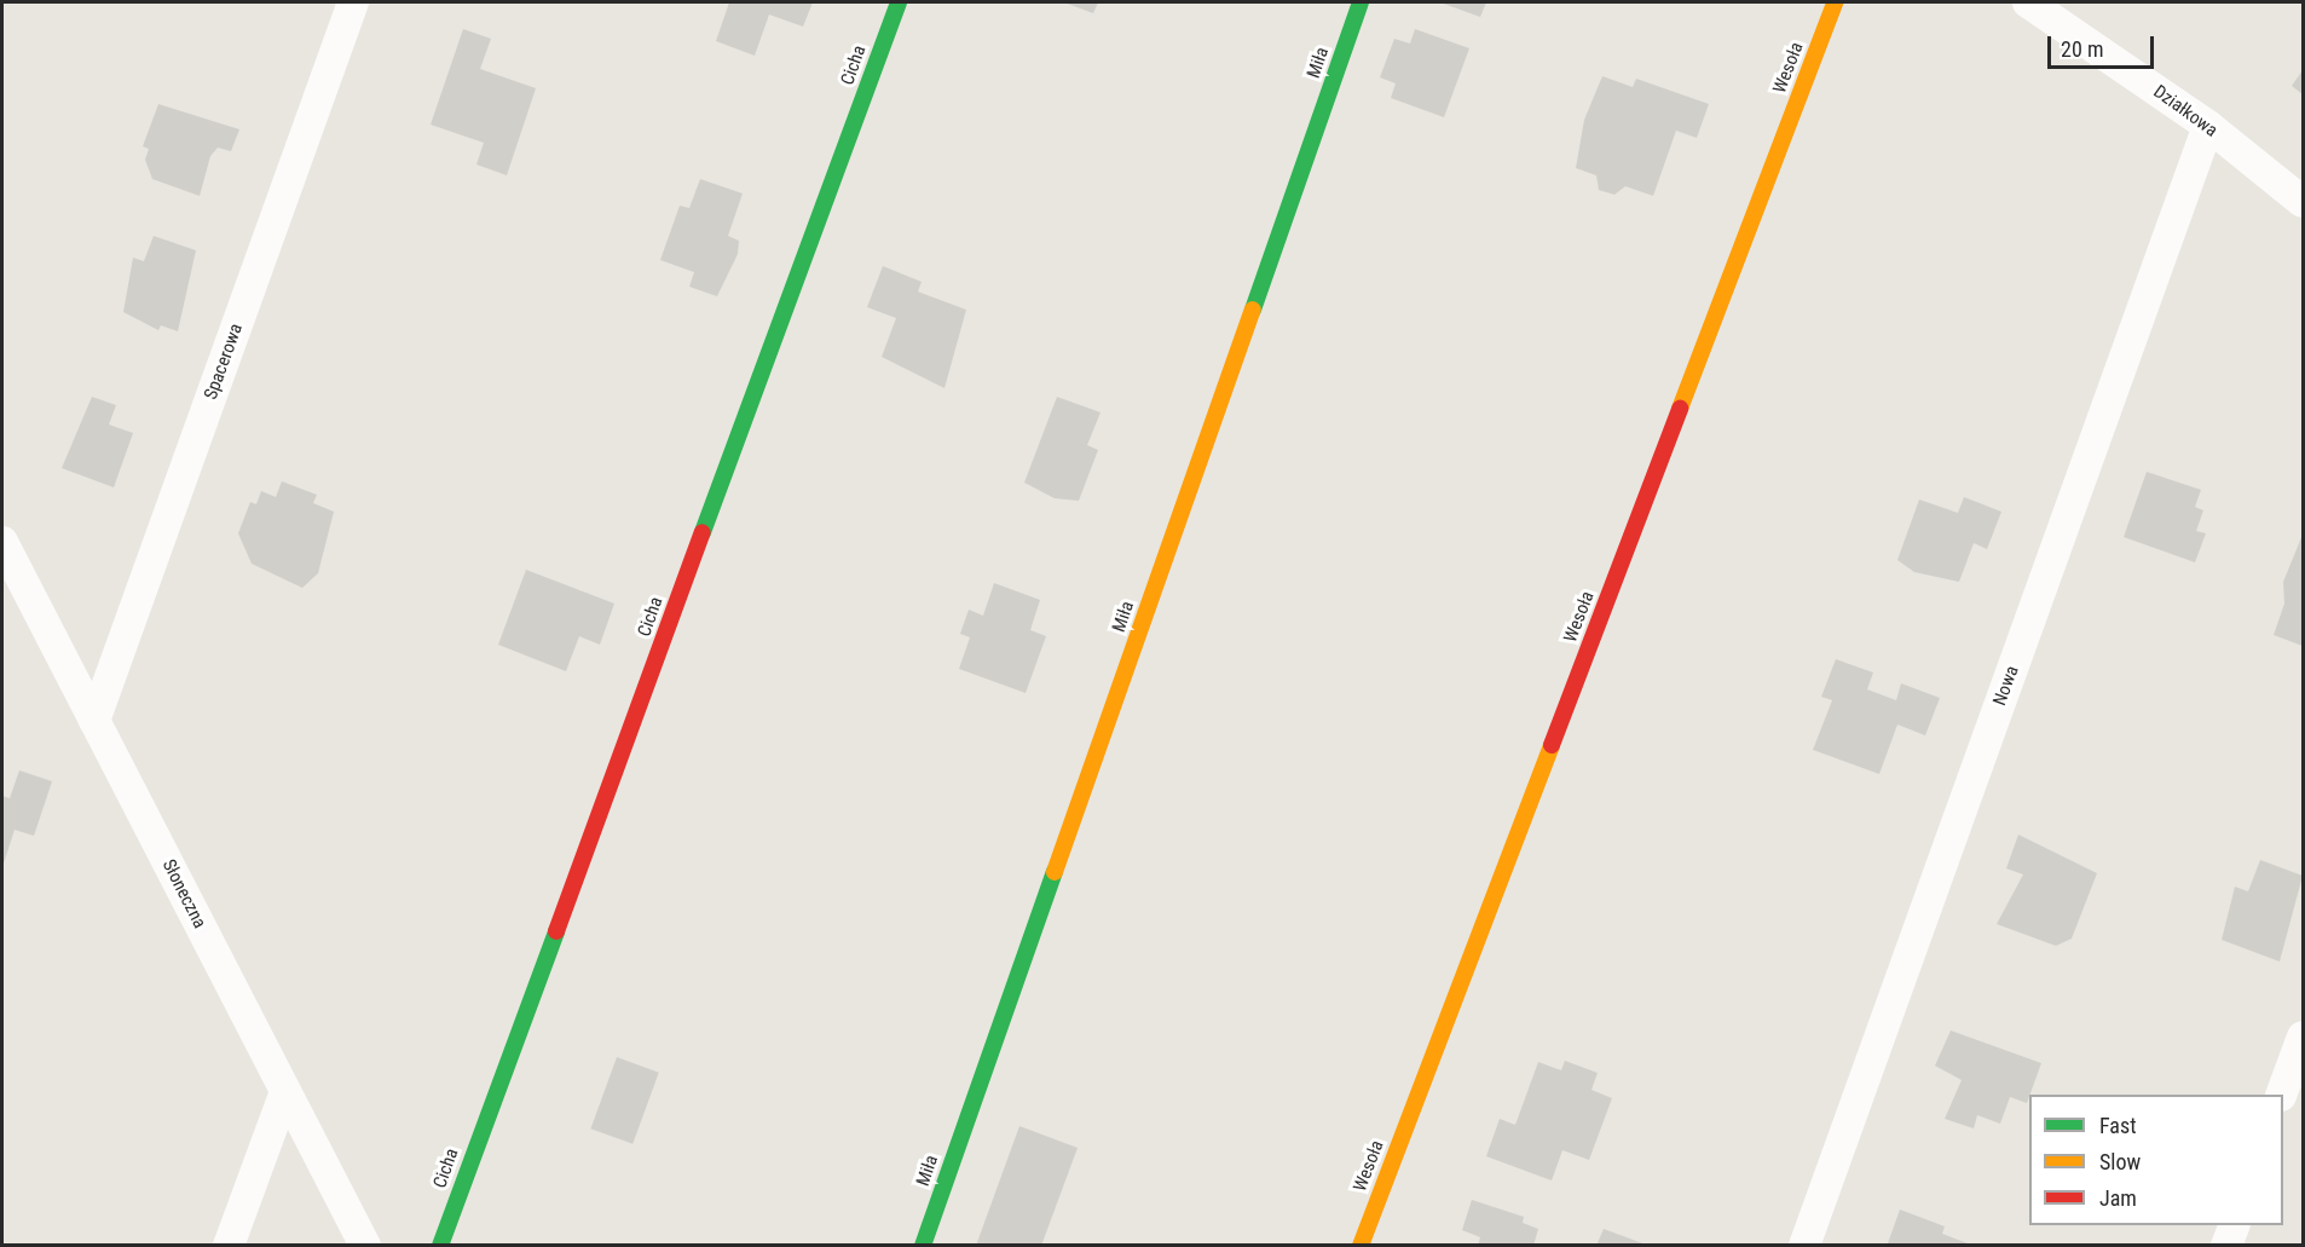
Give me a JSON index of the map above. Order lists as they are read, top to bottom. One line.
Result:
{"streets":{"street":["Miła","Cicha","Wesoła","Działkowa","Spacerowa","Nowa","Słoneczna"]},"crossings":[["Działkowa","Nowa"],["Spacerowa","Słoneczna"]],"legend":["Fast","Slow","Jam"],"scale_bar":"20 m"}
